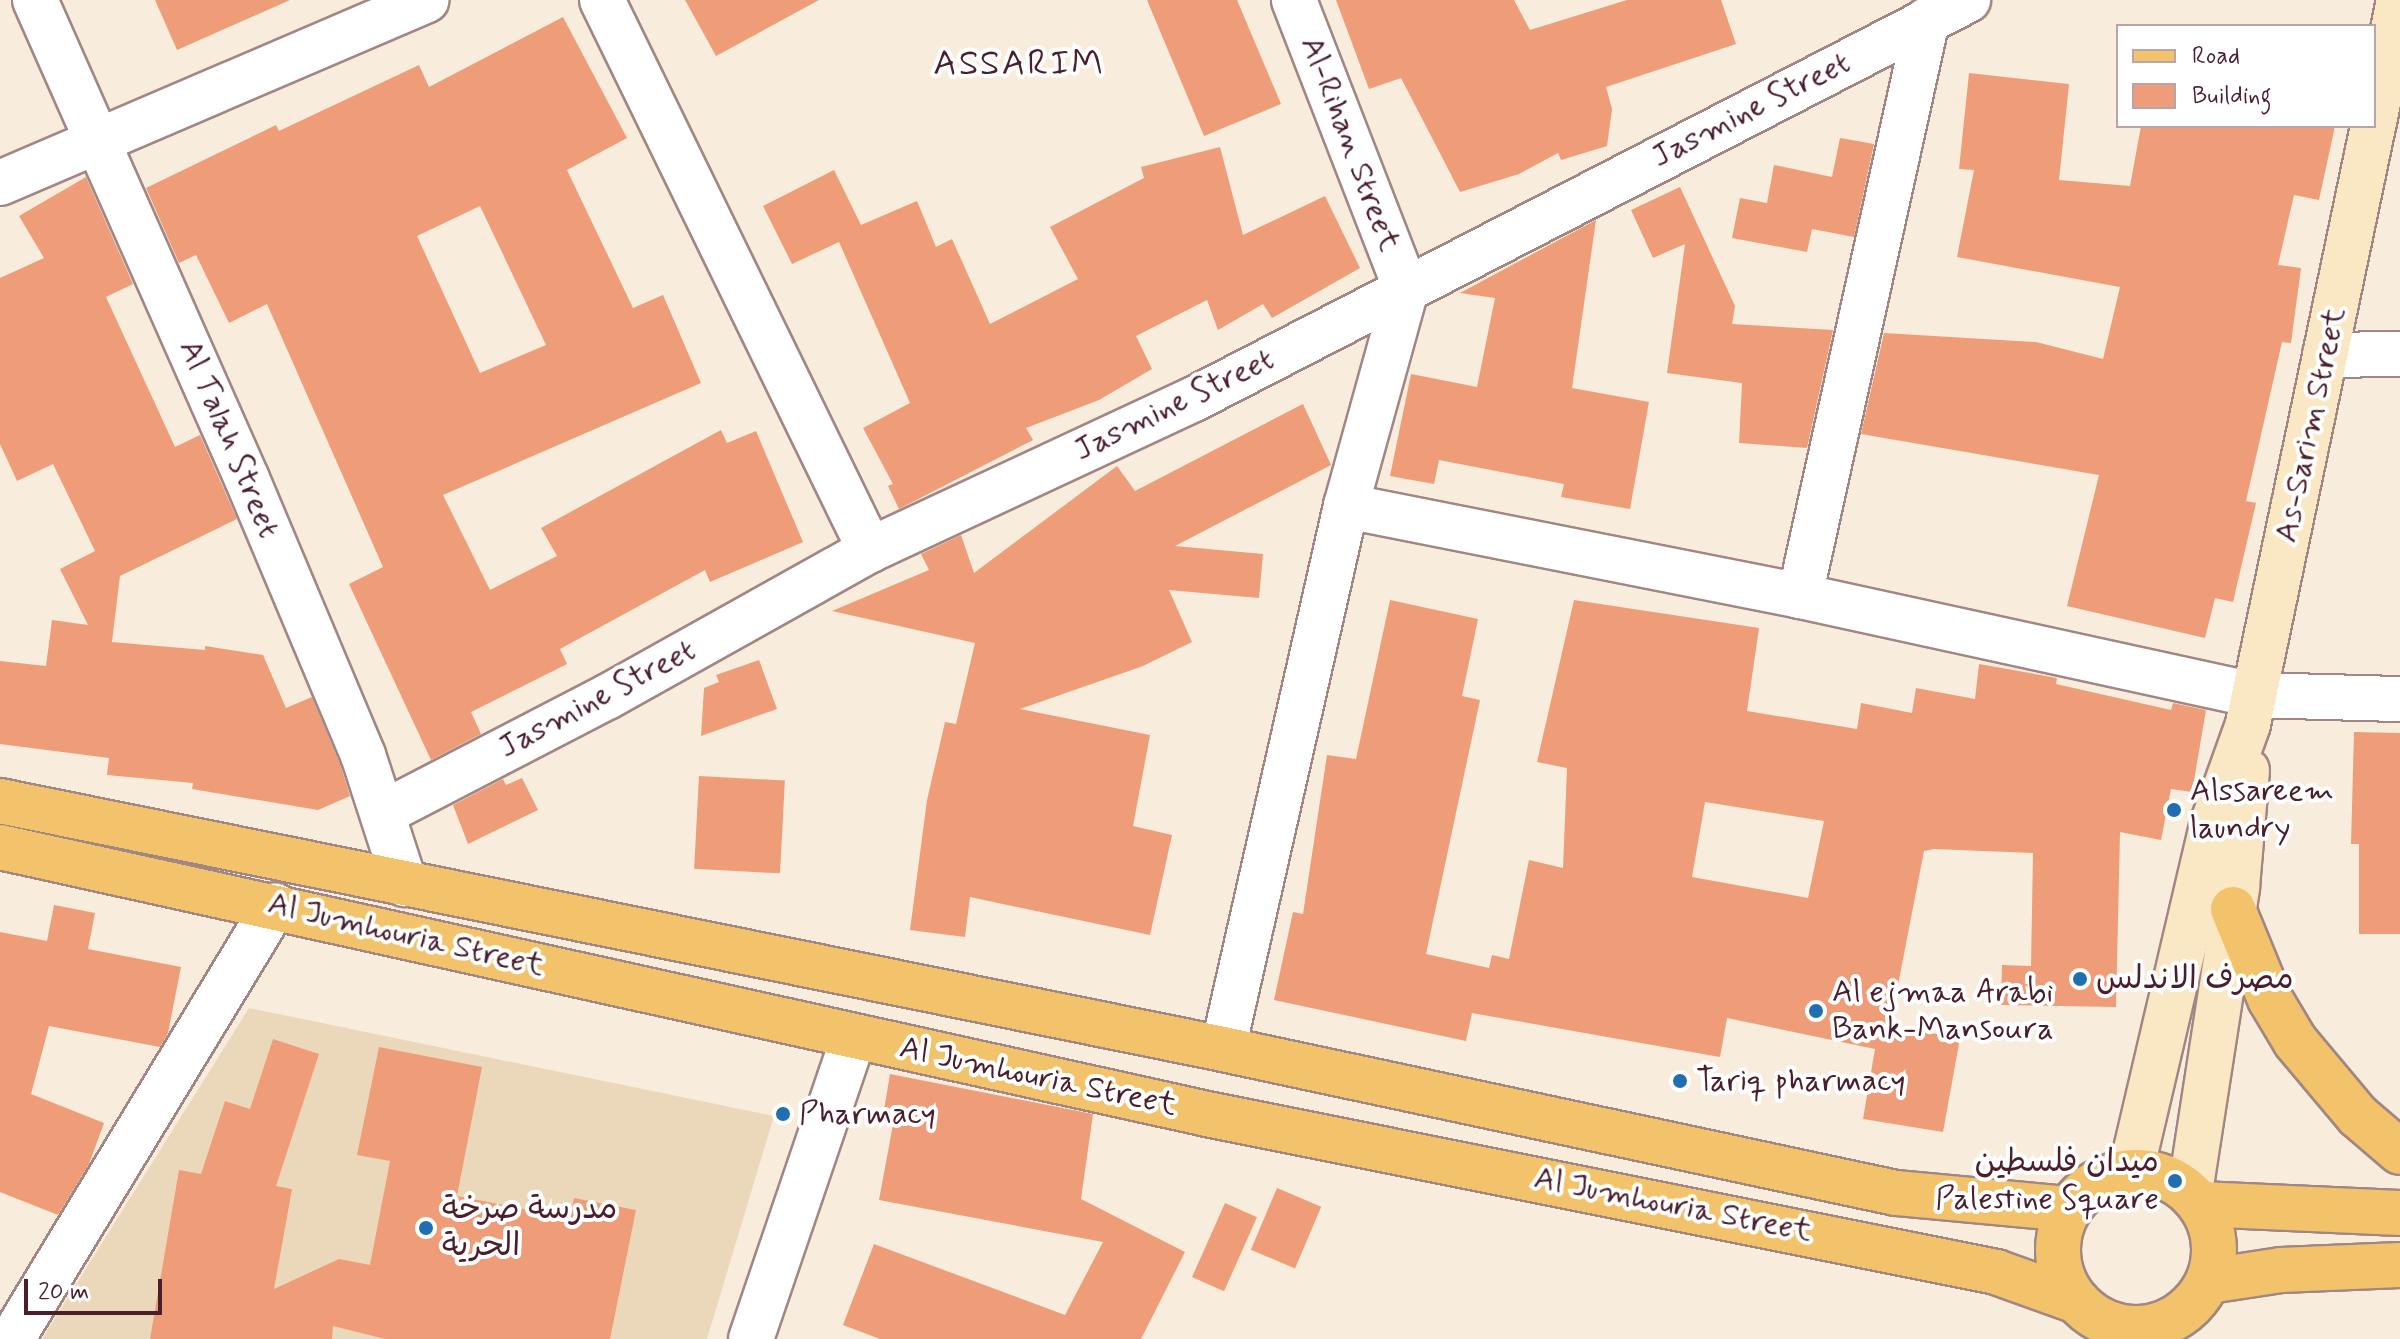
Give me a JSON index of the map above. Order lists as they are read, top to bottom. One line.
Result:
{"streets":{"main road":["Al Jumhouria Street"],"street":["Jasmine Street","Al-Rihan Street","As-Sarim Street","Al Talah Street"]},"crossings":[["Jasmine Street","Al-Rihan Street"],["Jasmine Street","Al Talah Street"],["As-Sarim Street","Al Jumhouria Street"],["Al Talah Street","Al Jumhouria Street"]],"districts":["ASSARIM"],"places":["Alssareem laundry","مصرف الاندلس","Al ejmaa Arabi Bank-Mansoura","Tariq pharmacy","Pharmacy","ميدان فلسطين Palestine Square","مدرسة صرخة الحرية"],"legend":["Road","Building"],"scale_bar":"20 m"}
